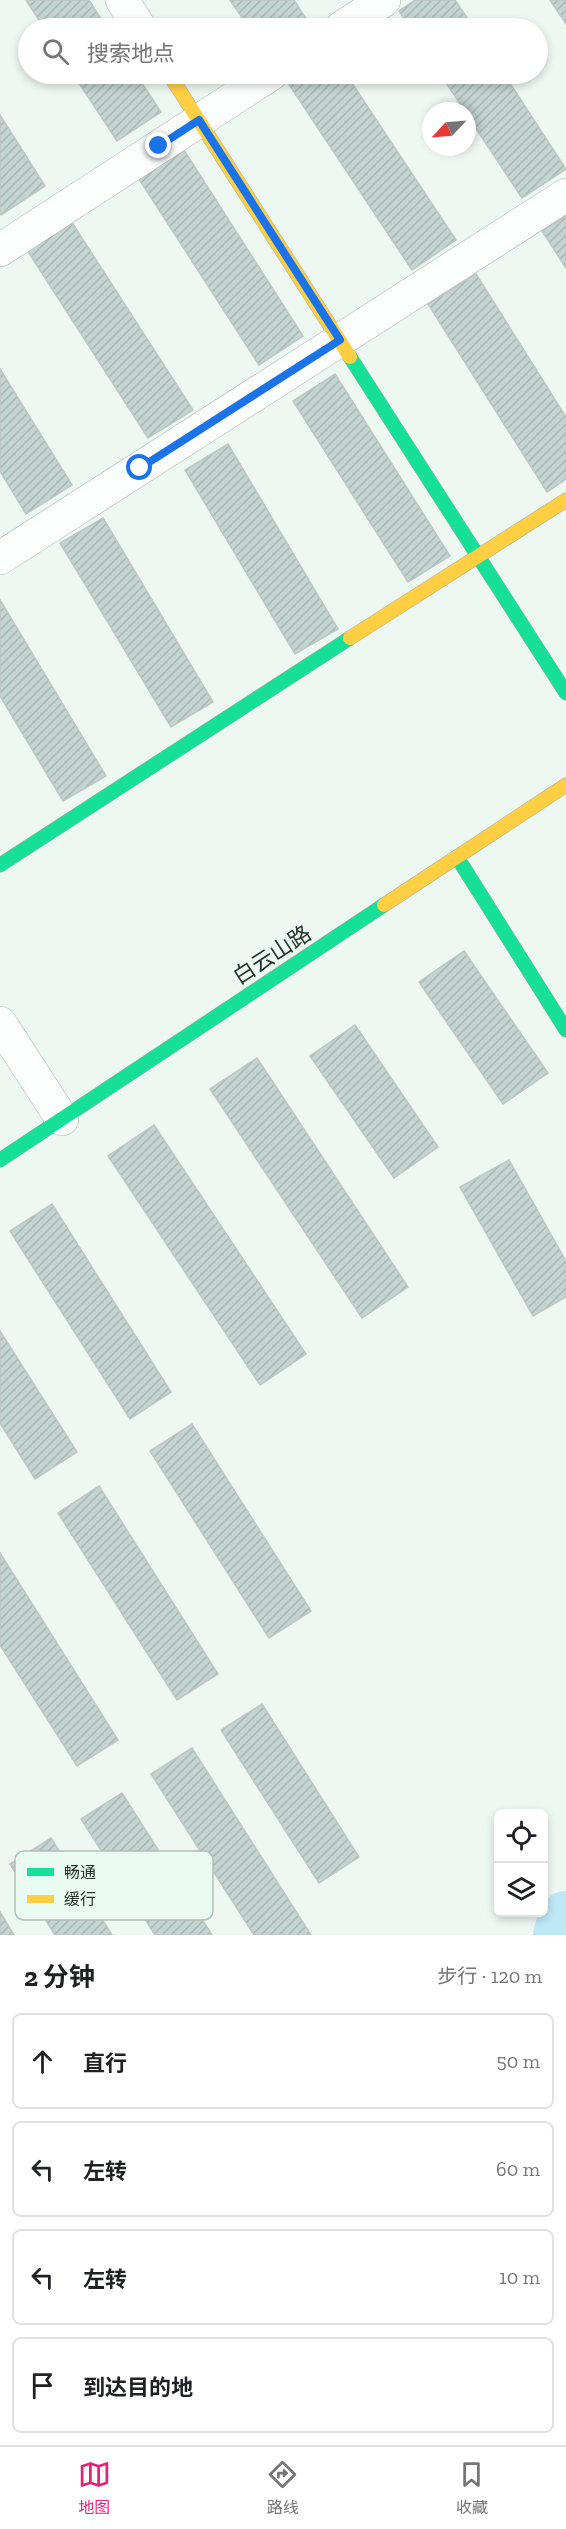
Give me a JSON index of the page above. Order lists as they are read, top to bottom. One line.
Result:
{"streets":{"street":["白云山路"]},"legend":["畅通","缓行"],"north":"bottom left","page":{"search":"搜索地点","heading":["2 分钟","步行 · 120 m"],"list":[["直行","50 m"],["左转","60 m"],["左转","10 m"],"到达目的地"],"nav":["地图","路线","收藏"]}}
